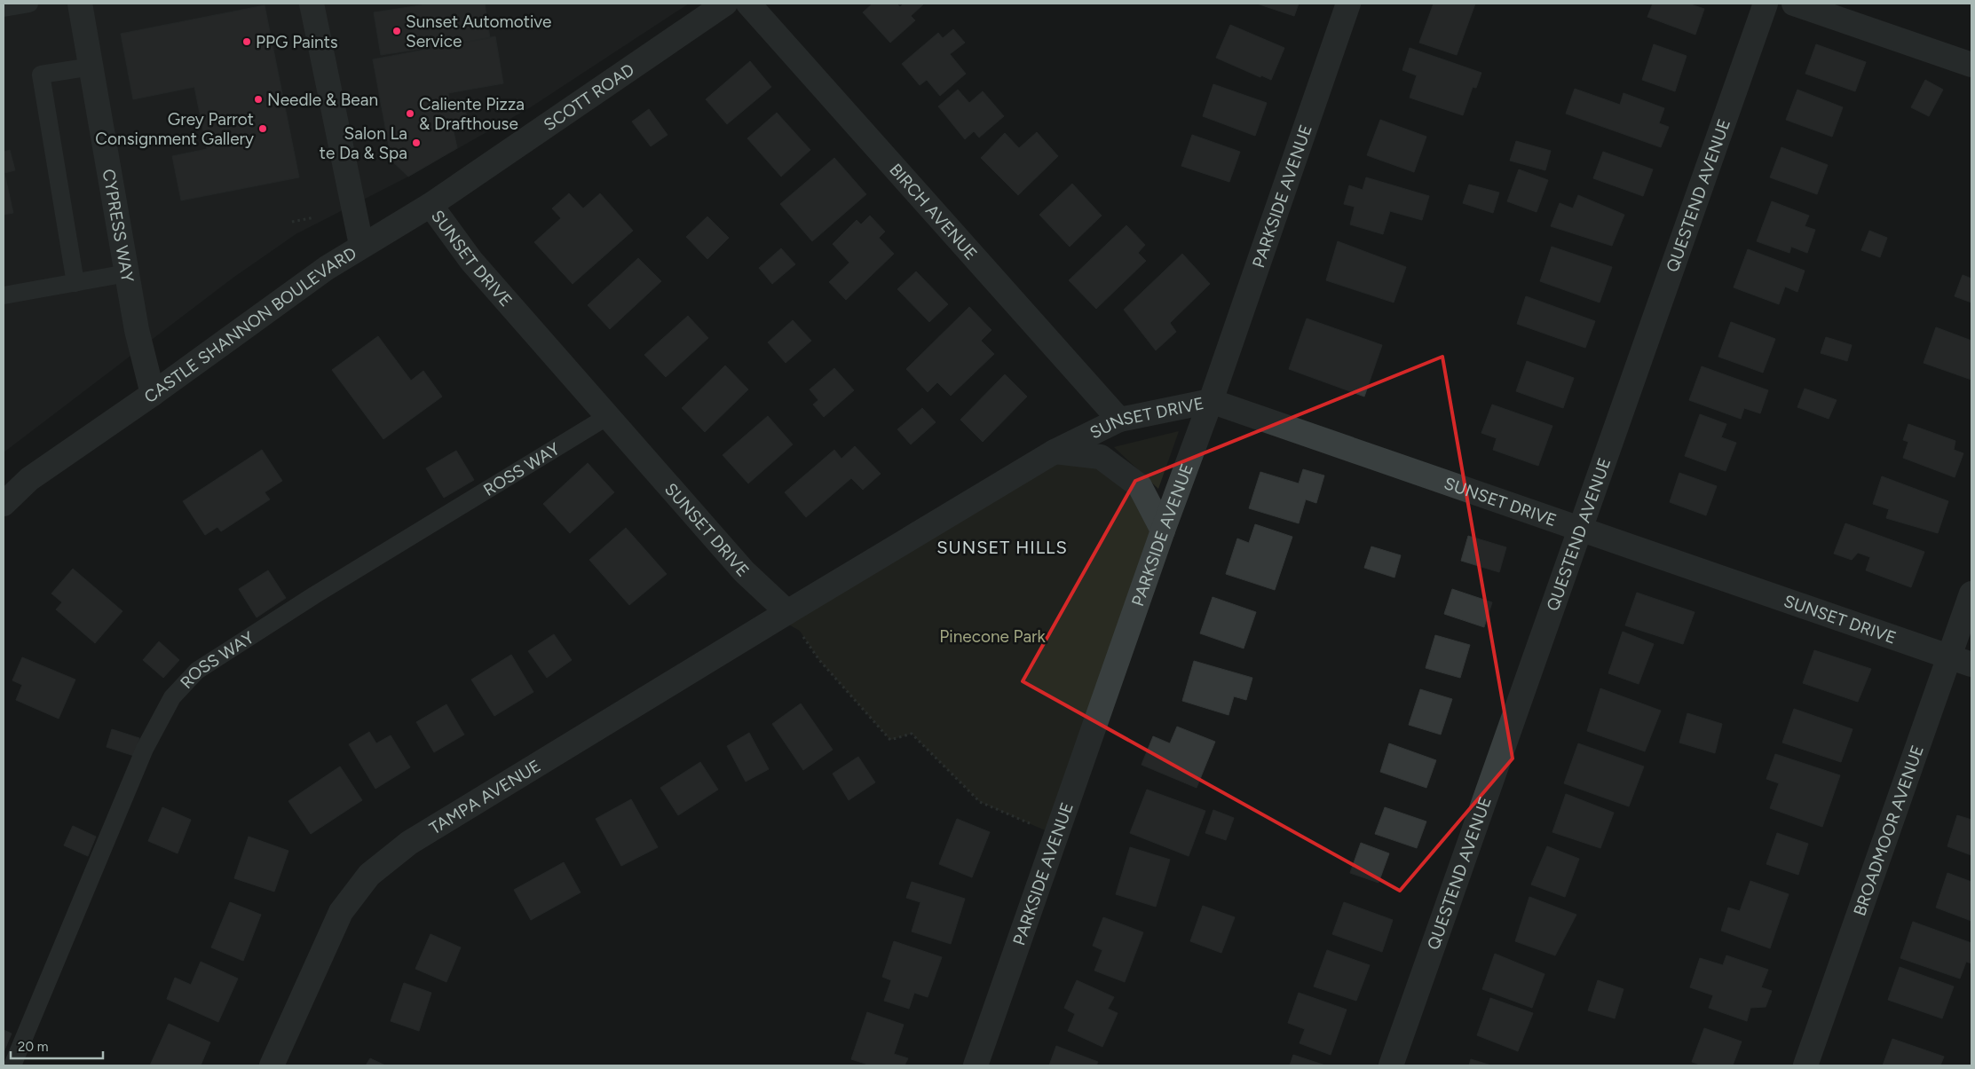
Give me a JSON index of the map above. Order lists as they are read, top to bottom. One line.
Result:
{"streets":{"street":["SCOTT ROAD","PARKSIDE AVENUE","QUESTEND AVENUE","BIRCH AVENUE","CYPRESS WAY","SUNSET DRIVE","CASTLE SHANNON BOULEVARD","TAMPA AVENUE","BROADMOOR AVENUE"],"lane":["ROSS WAY"]},"crossings":[["SCOTT ROAD","SUNSET DRIVE"],["SCOTT ROAD","CASTLE SHANNON BOULEVARD"],["PARKSIDE AVENUE","SUNSET DRIVE"],["QUESTEND AVENUE","SUNSET DRIVE"],["BIRCH AVENUE","SUNSET DRIVE"],["CYPRESS WAY","CASTLE SHANNON BOULEVARD"],["SUNSET DRIVE","ROSS WAY"],["SUNSET DRIVE","TAMPA AVENUE"],["SUNSET DRIVE","BROADMOOR AVENUE"]],"districts":["SUNSET HILLS"],"parks":["Pinecone Park"],"places":["Sunset Automotive Service","PPG Paints","Needle & Bean","Caliente Pizza & Drafthouse","Grey Parrot Consignment Gallery","Salon La te Da & Spa"],"scale_bar":"20 m"}
